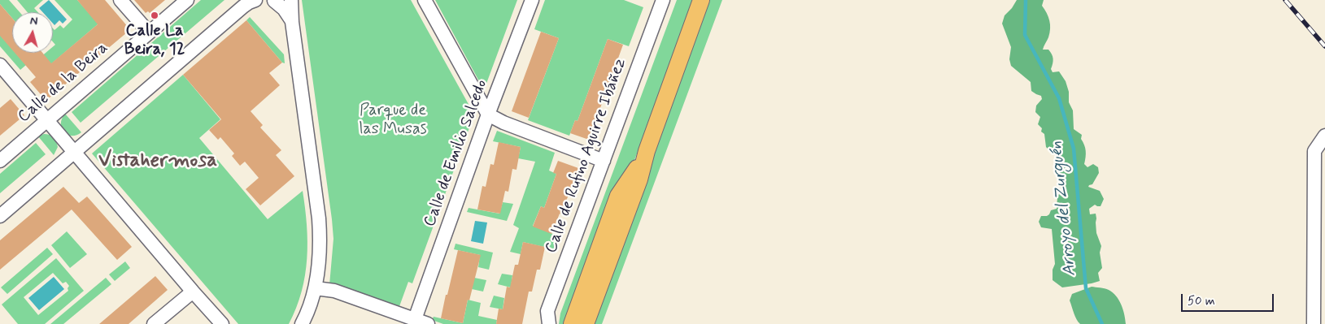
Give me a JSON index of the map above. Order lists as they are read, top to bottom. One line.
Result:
{"streets":{"street":["Calle de la Beira","Calle de Emilio Salcedo","Calle de Rufino Aguirre Ibáñez"]},"districts":["Vistahermosa"],"water":["Arroyo del Zurguén"],"parks":["Parque de las Musas"],"places":["Calle La Beira, 12"],"scale_bar":"50 m","north":"top"}
